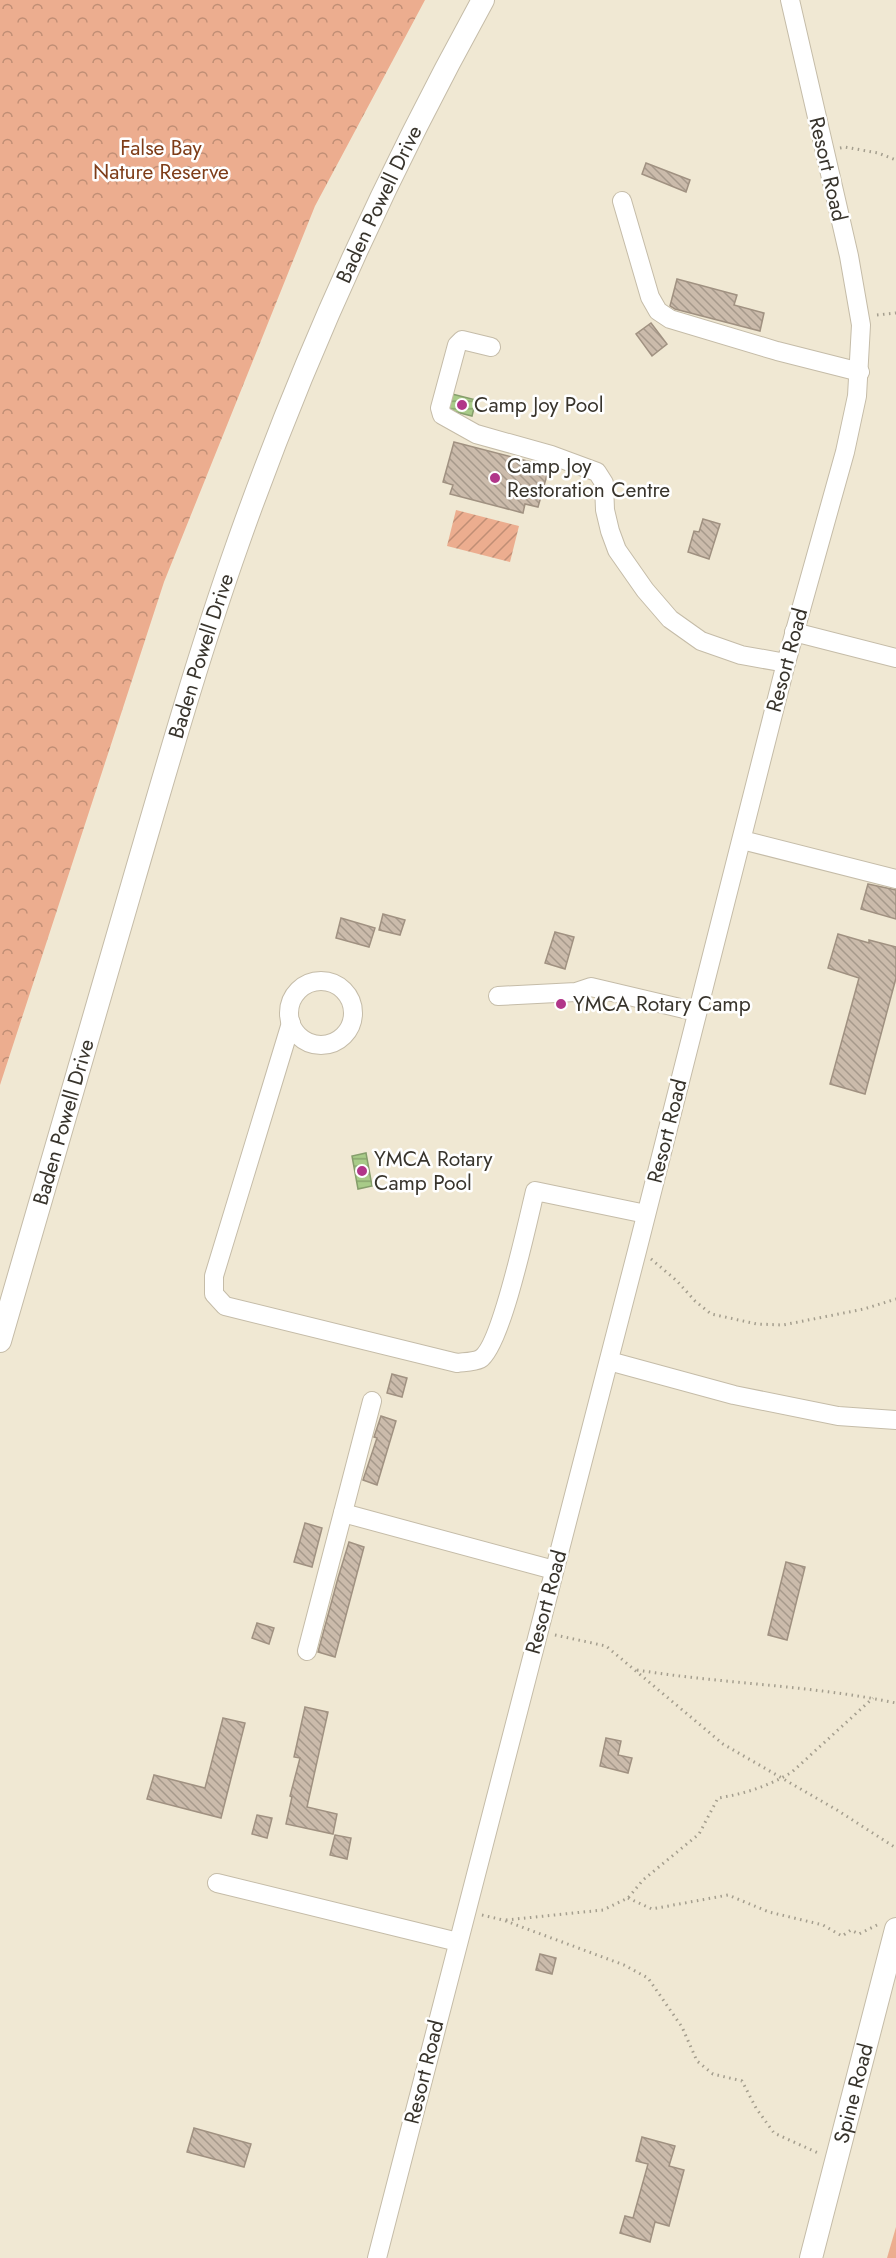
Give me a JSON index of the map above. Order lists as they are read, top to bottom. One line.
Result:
{"streets":{"main road":["Baden Powell Drive","Spine Road"],"street":["Resort Road"]},"parks":["False Bay Nature Reserve"],"places":["Camp Joy Pool","Camp Joy Restoration Centre","YMCA Rotary Camp","YMCA Rotary Camp Pool"]}
